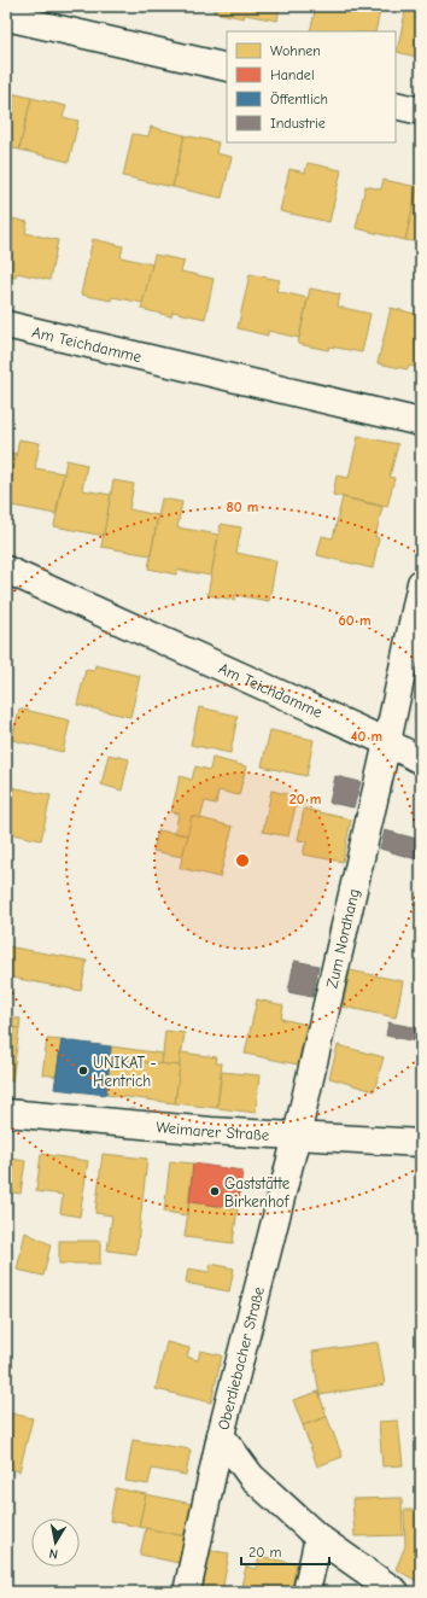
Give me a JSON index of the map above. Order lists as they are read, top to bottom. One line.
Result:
{"streets":{"street":["Am Teichdamme","Zum Nordhang","Weimarer Straße","Oberdiebacher Straße"]},"crossings":[["Am Teichdamme","Zum Nordhang"],["Zum Nordhang","Weimarer Straße"],["Zum Nordhang","Oberdiebacher Straße"],["Weimarer Straße","Oberdiebacher Straße"]],"places":["UNIKAT - Hentrich","Gaststätte Birkenhof"],"legend":["Wohnen","Handel","Öffentlich","Industrie"],"scale_bar":"20 m","north":"bottom","rings":["80 m","60 m","40 m","20 m"]}
